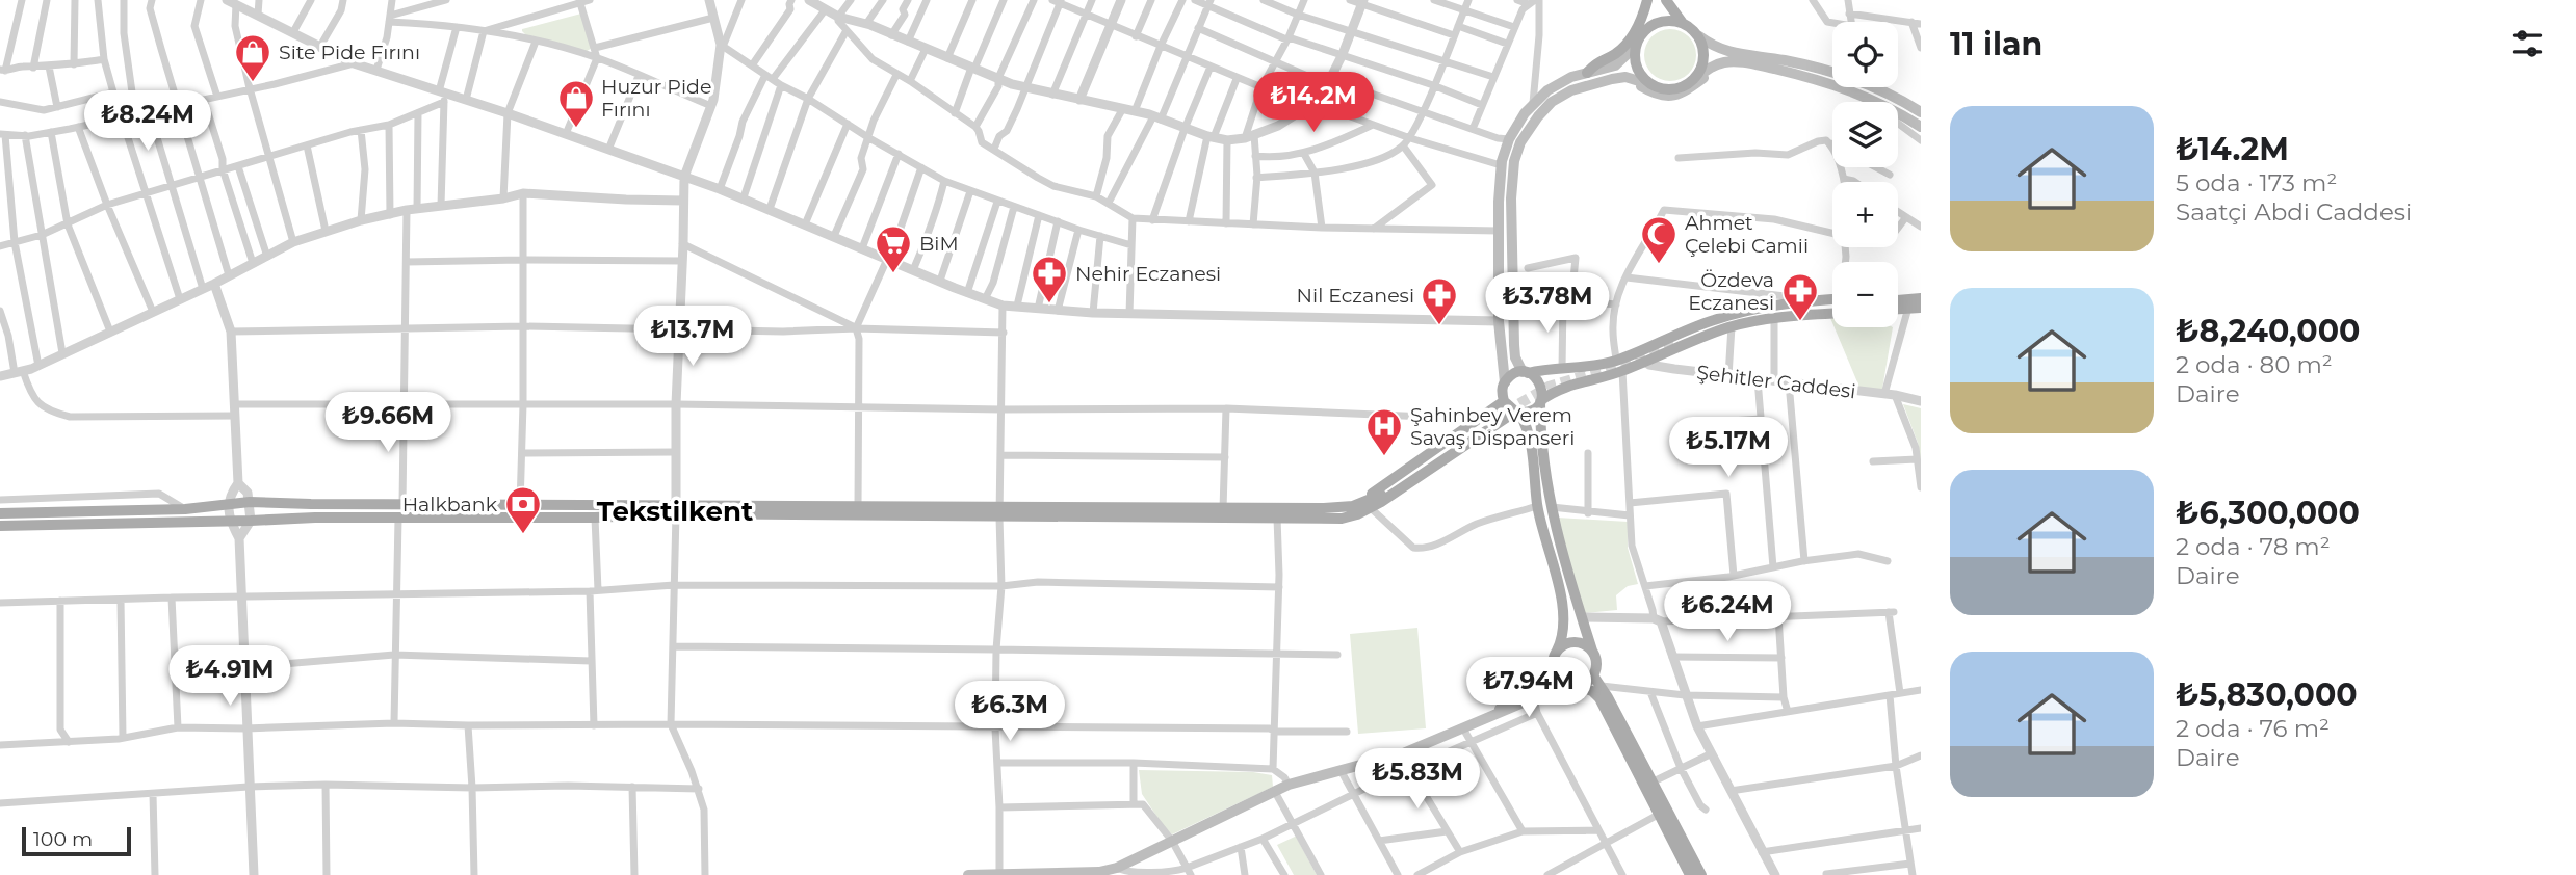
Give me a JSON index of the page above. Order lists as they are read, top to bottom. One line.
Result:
{"streets":{"street":["Şehitler Caddesi"]},"districts":["Tekstilkent"],"places":{"shop":["Site Pide Fırını","Huzur Pide Fırını"],"mosque":["Ahmet Çelebi Camii"],"supermarket":["BiM"],"pharmacy":["Nehir Eczanesi","Özdeva Eczanesi","Nil Eczanesi"],"hospital":["Şahinbey Verem Savaş Dispanseri"],"bank":["Halkbank"]},"scale_bar":"100 m","page":{"heading":"11 ilan","map_buttons":["+","−"],"price":["₺14.2M","₺8.24M","₺3.78M","₺13.7M","₺9.66M","₺5.17M","₺6.24M","₺4.91M","₺7.94M","₺6.3M","₺5.83M"],"list":[{"name":"₺14.2M","note":"5 oda · 173 m² · Saatçi Abdi Caddesi"},{"name":"₺8,240,000","note":"2 oda · 80 m² · Daire"},{"name":"₺6,300,000","note":"2 oda · 78 m² · Daire"},{"name":"₺5,830,000","note":"2 oda · 76 m² · Daire"}],"scale":"100 m"}}
